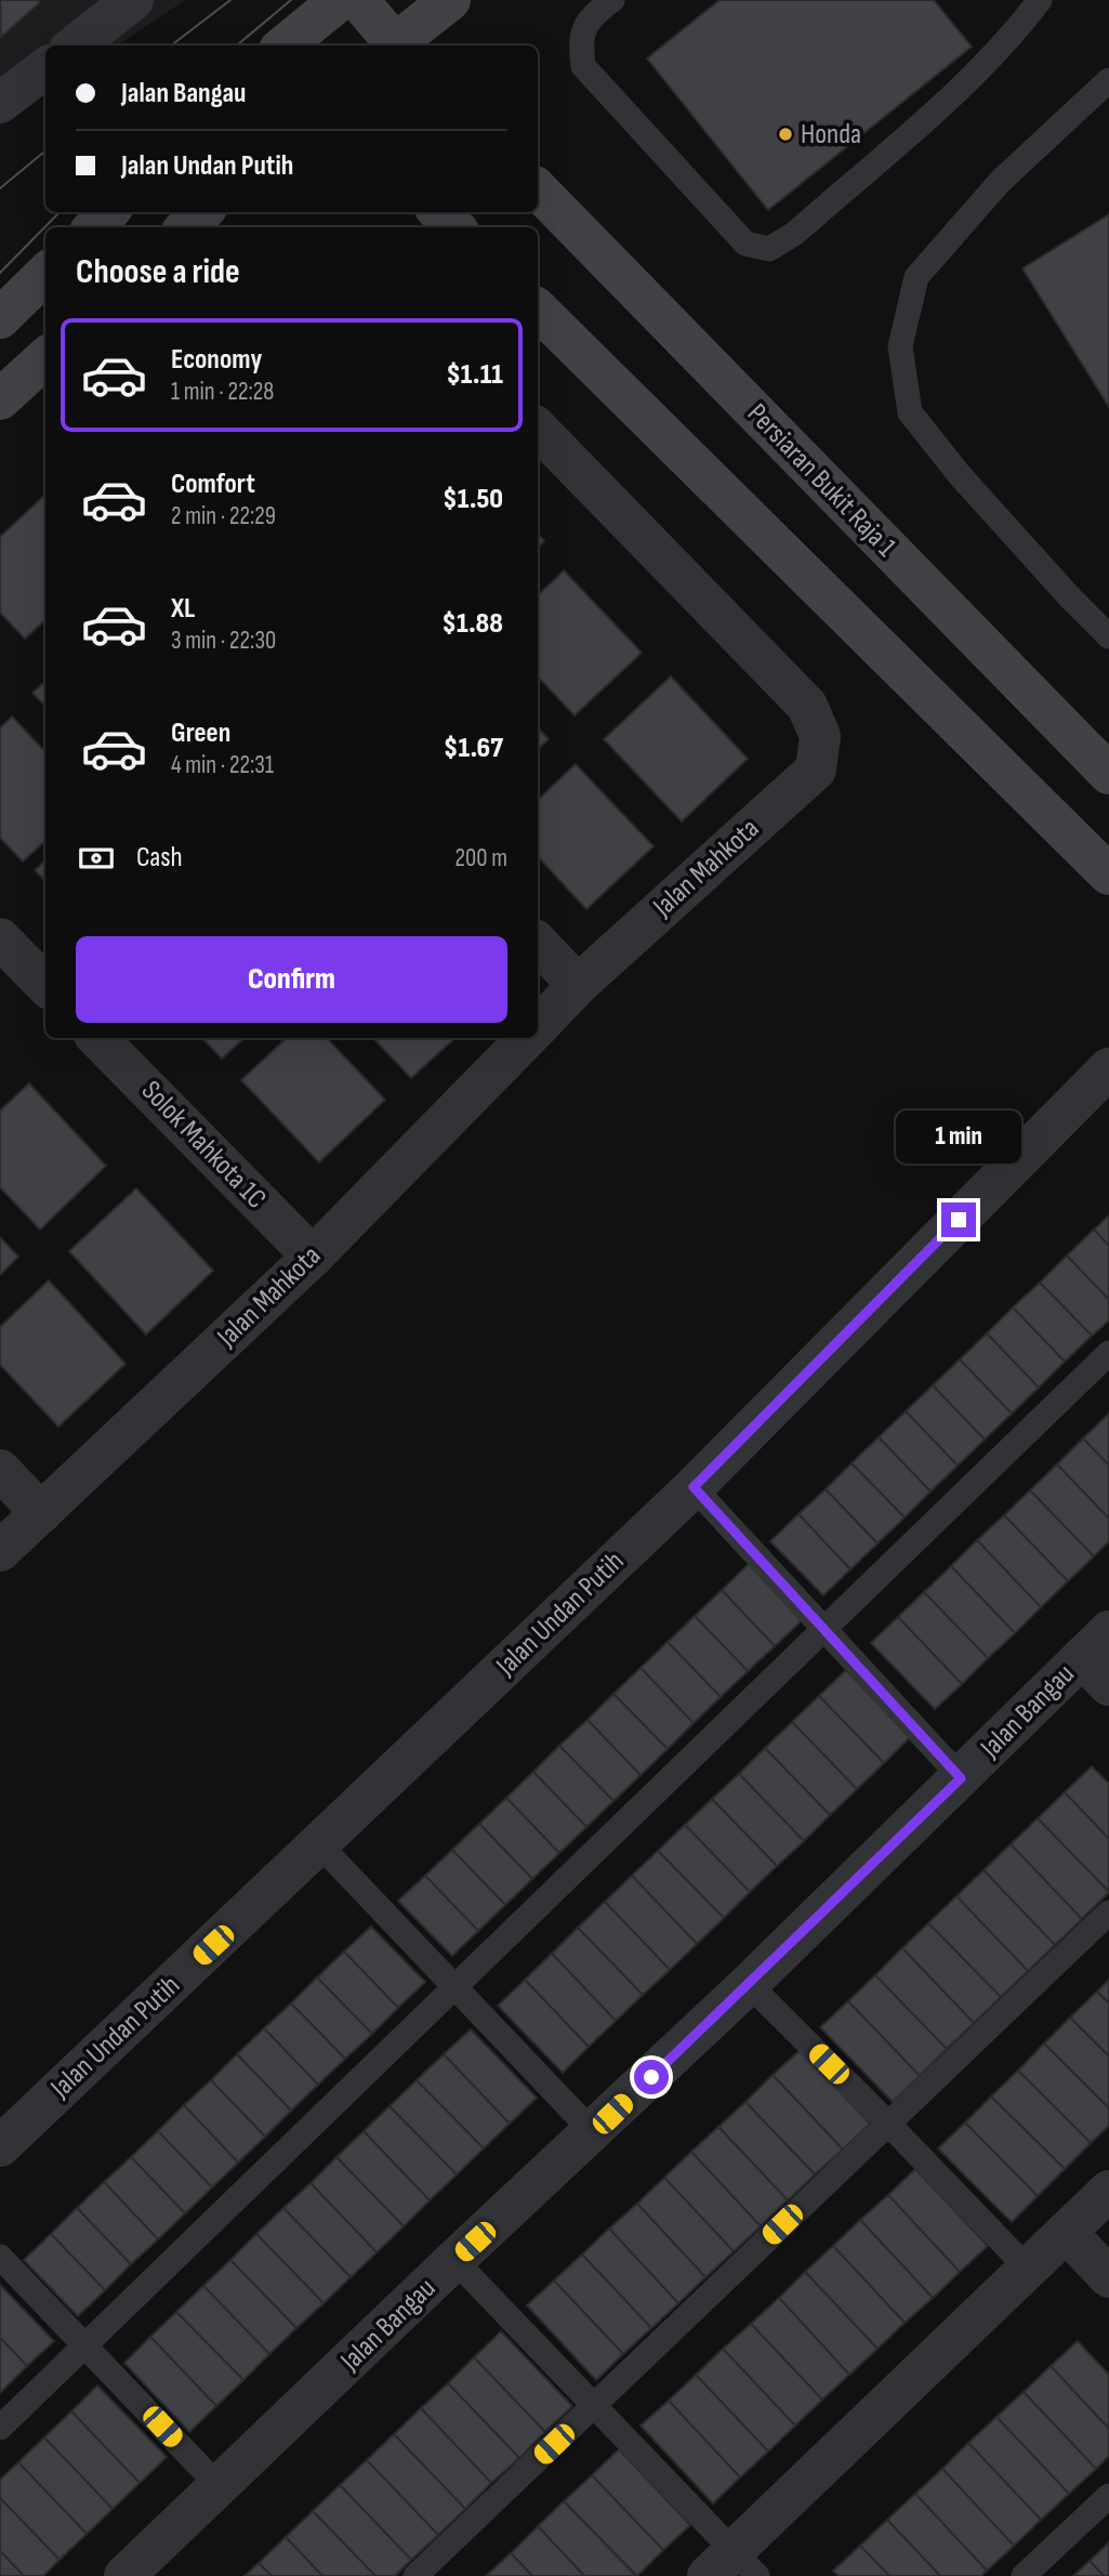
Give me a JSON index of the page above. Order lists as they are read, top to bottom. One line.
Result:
{"streets":{"street":["Persiaran Bukit Raja 1","Jalan Mahkota","Solok Mahkota 1C","Jalan Undan Putih","Jalan Bangau"]},"crossings":[["Jalan Mahkota","Solok Mahkota 1C"]],"places":["Honda"],"page":{"banner":["Jalan Bangau","Jalan Undan Putih"],"heading":"Choose a ride","list":[{"name":"Economy","note":"1 min · 22:28","value":"$1.11"},{"name":"Comfort","note":"2 min · 22:29","value":"$1.50"},{"name":"XL","note":"3 min · 22:30","value":"$1.88"},{"name":"Green","note":"4 min · 22:31","value":"$1.67"}],"pay":["Cash","200 m"],"buttons":"Confirm","bubble":"1 min"}}
